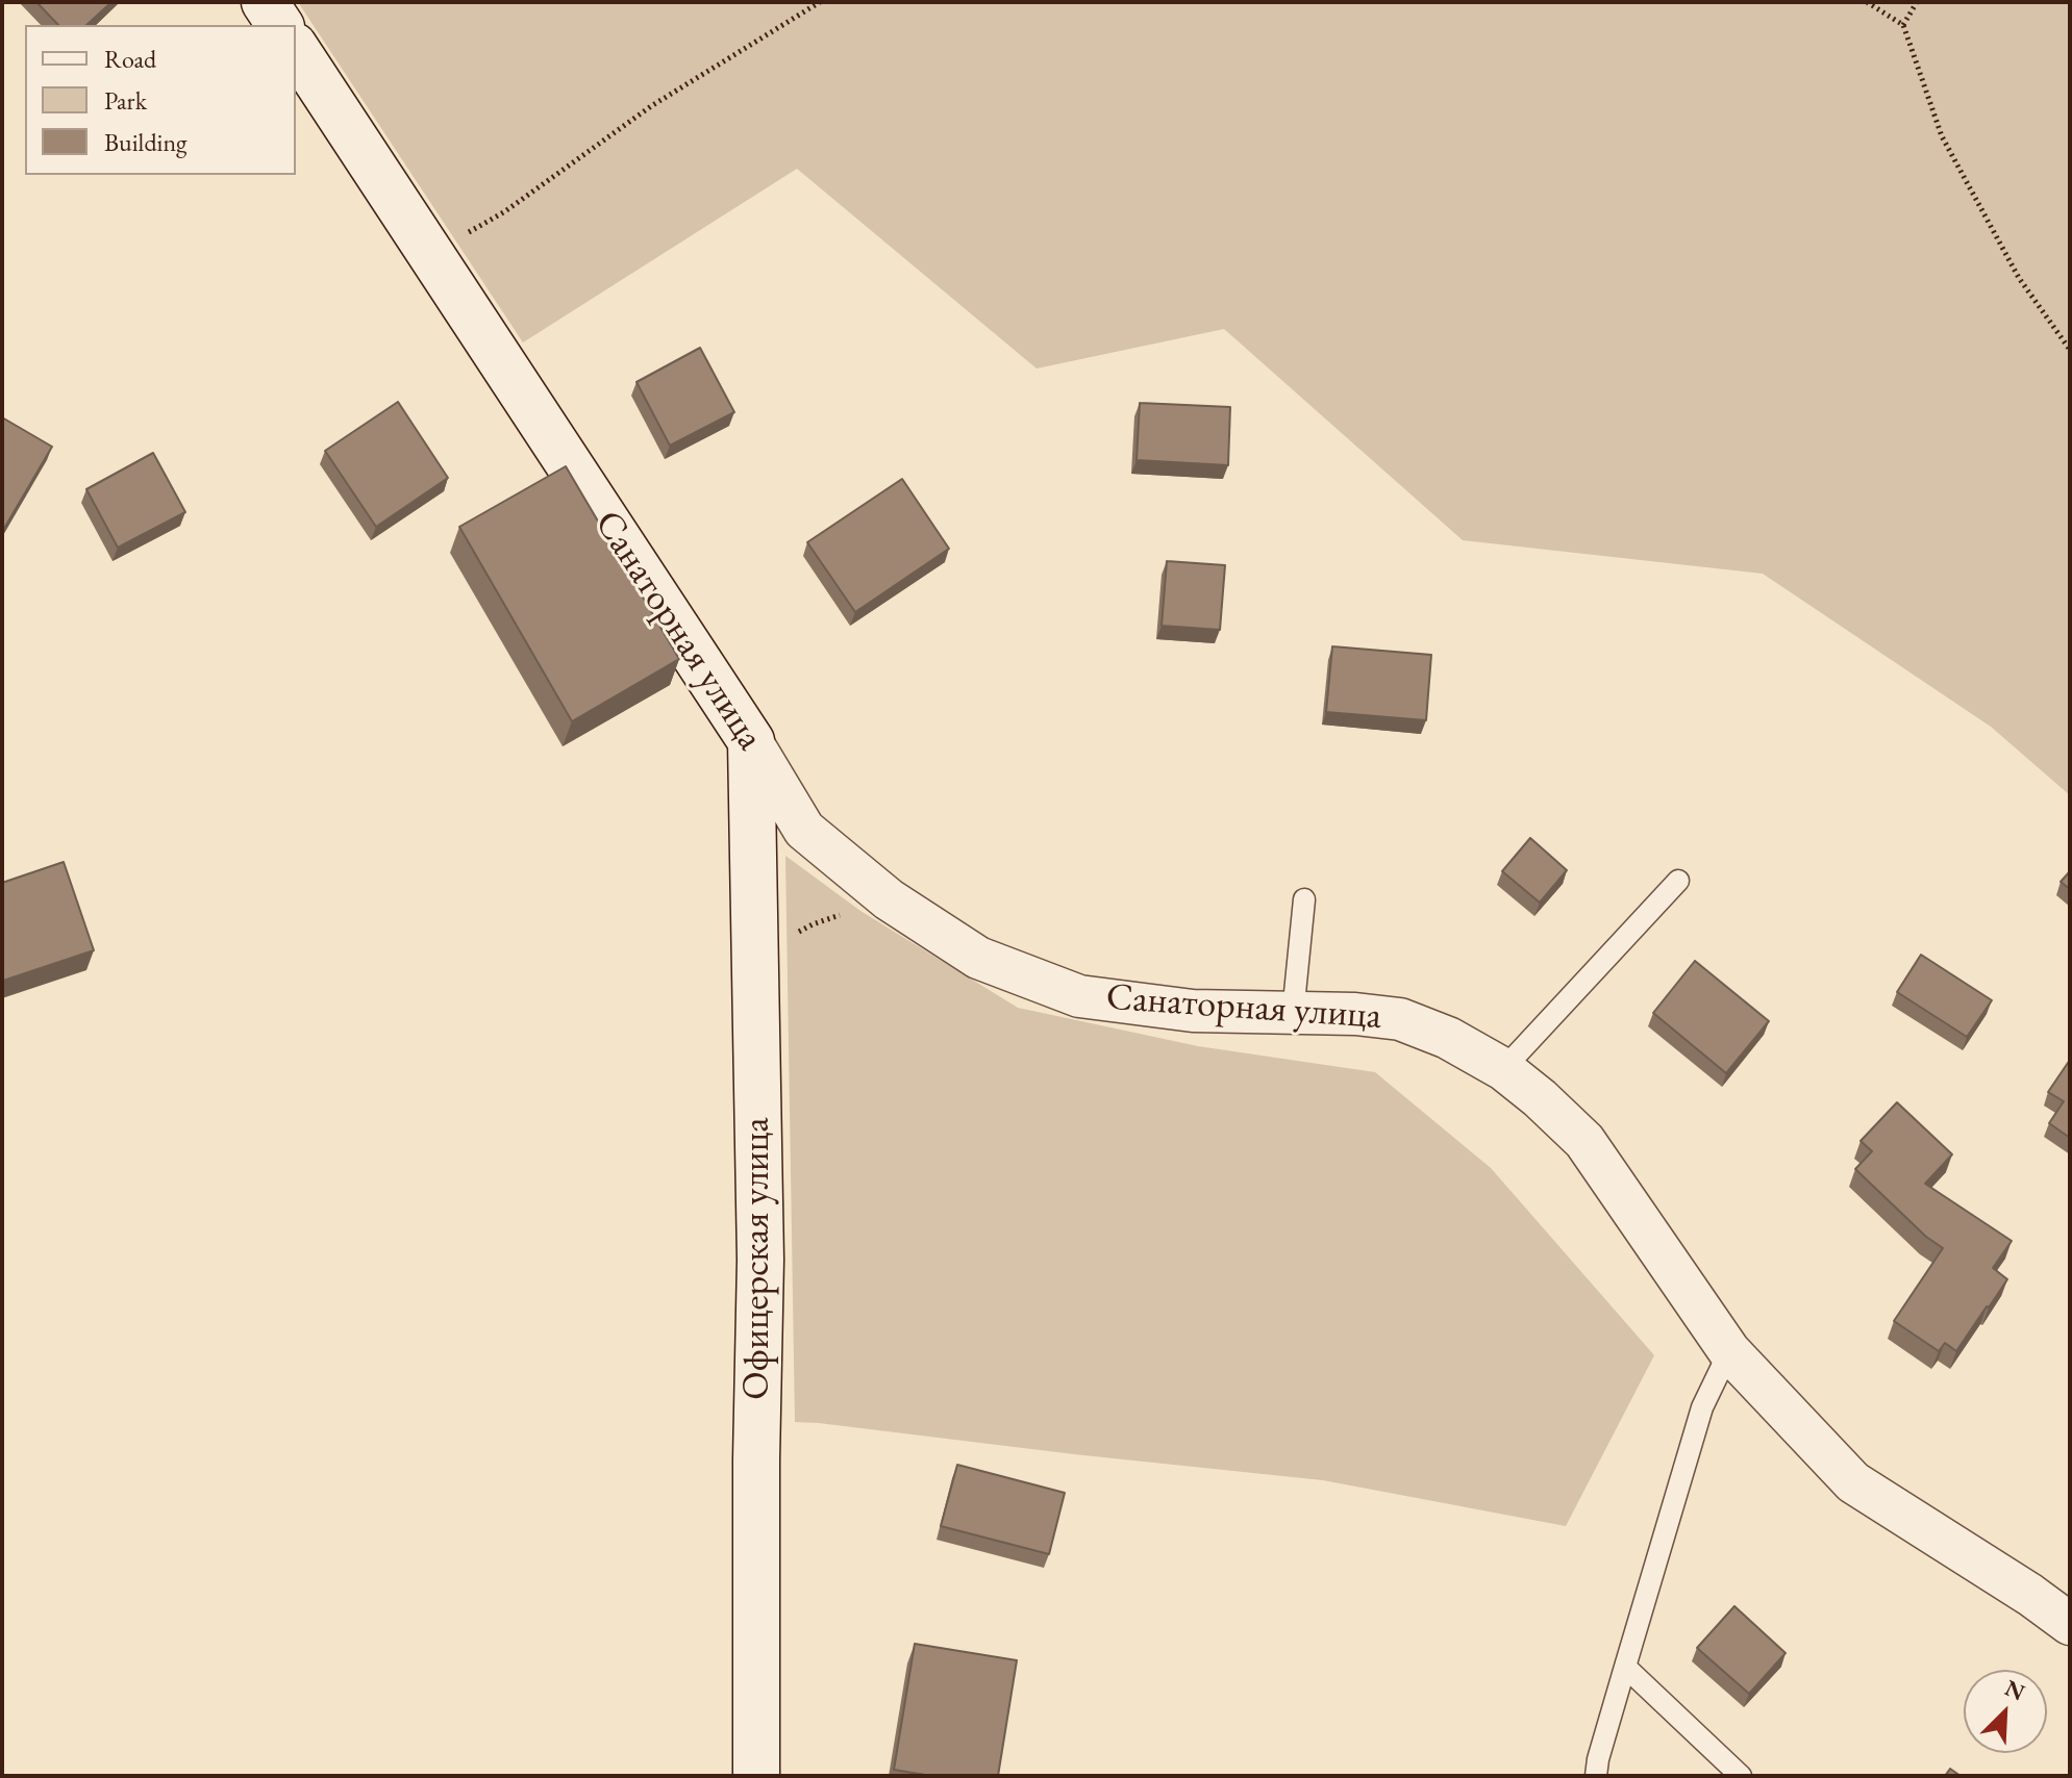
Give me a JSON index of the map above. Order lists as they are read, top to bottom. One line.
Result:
{"streets":{"street":["Санаторная улица","Офицерская улица"]},"crossings":[["Санаторная улица","Офицерская улица"]],"legend":["Road","Park","Building"],"north":"top right"}
